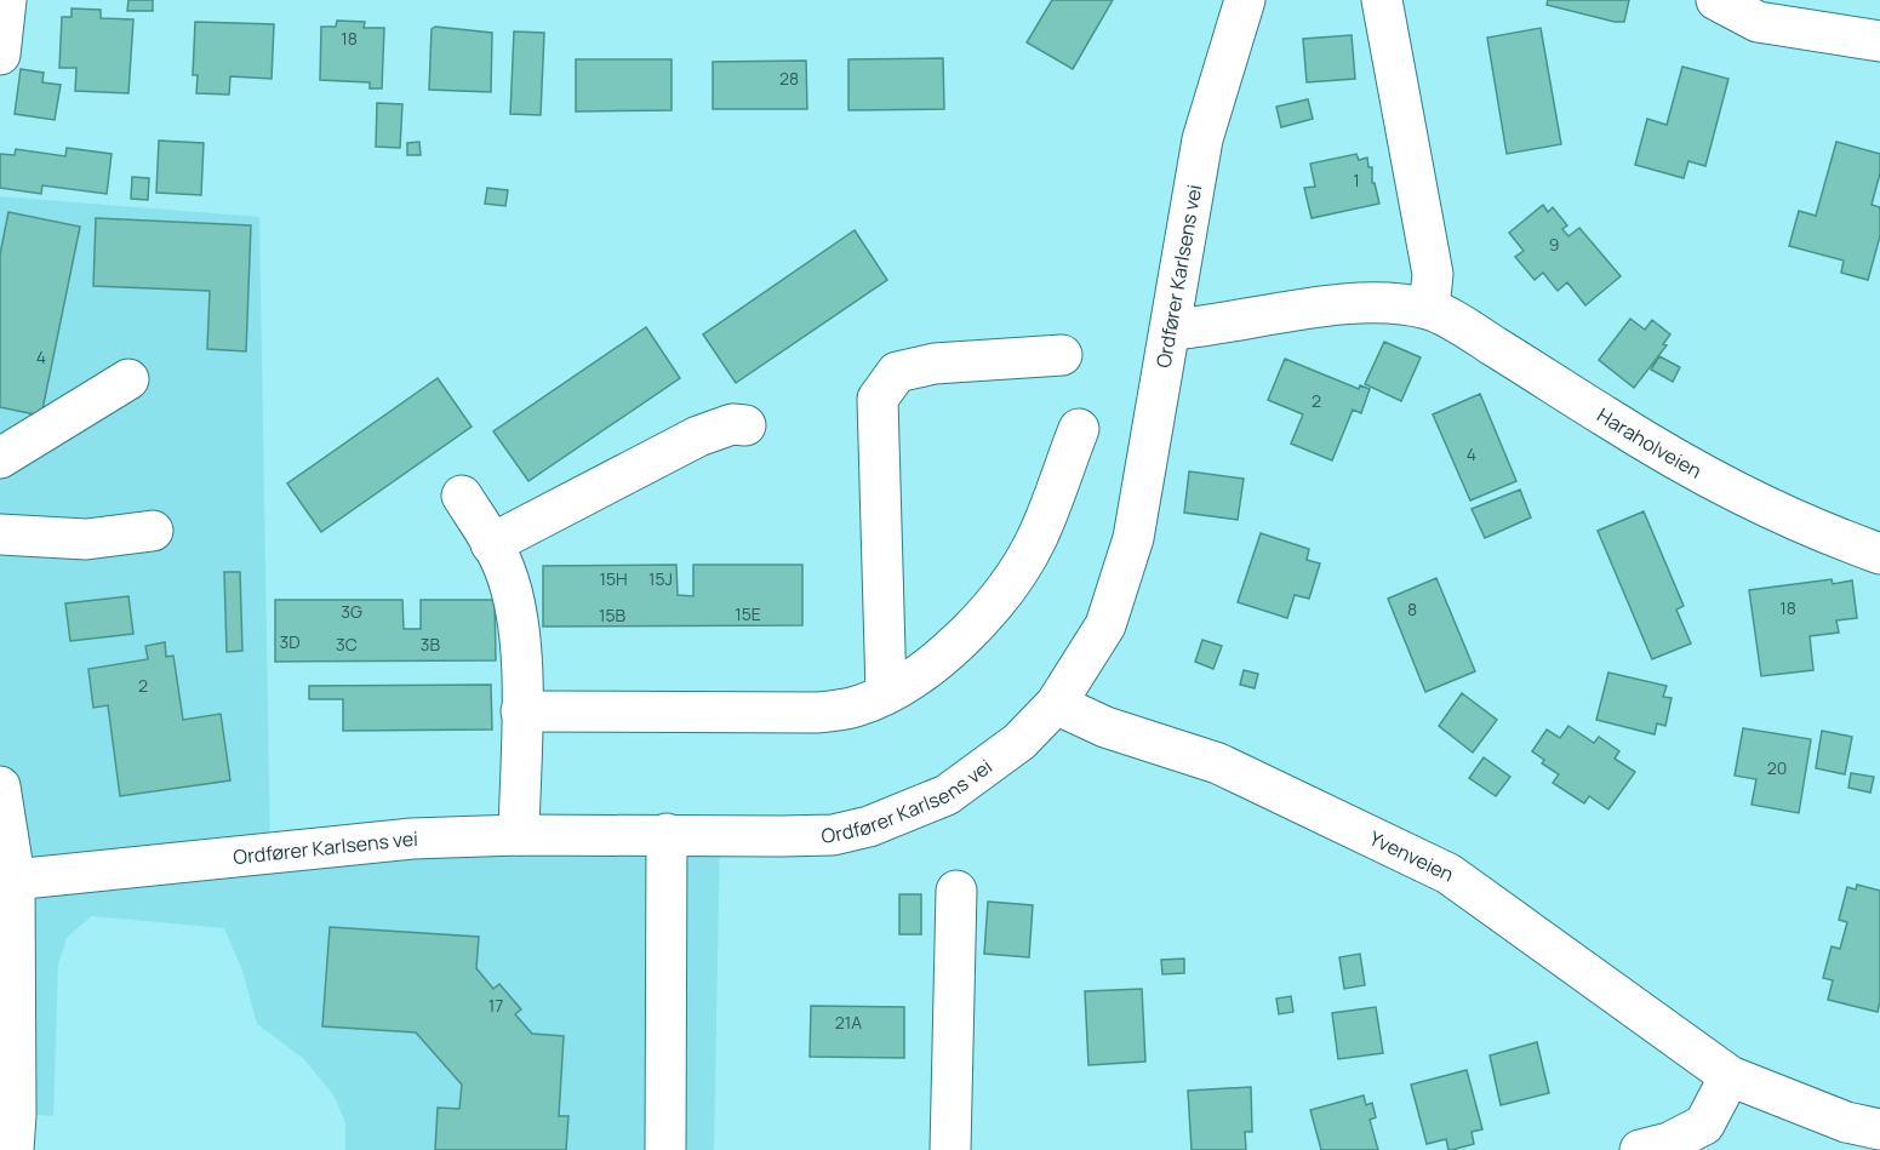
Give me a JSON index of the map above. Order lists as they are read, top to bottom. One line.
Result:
{"streets":{"street":["Ordfører Karlsens vei","Haraholveien","Yvenveien"]},"crossings":[["Ordfører Karlsens vei","Haraholveien"],["Ordfører Karlsens vei","Yvenveien"]],"house_numbers":["18","28","1","9","4","2","4","15H","15J","18","8","3G","15E","15B","3D","3C","3B","2","20","17","21A"]}
